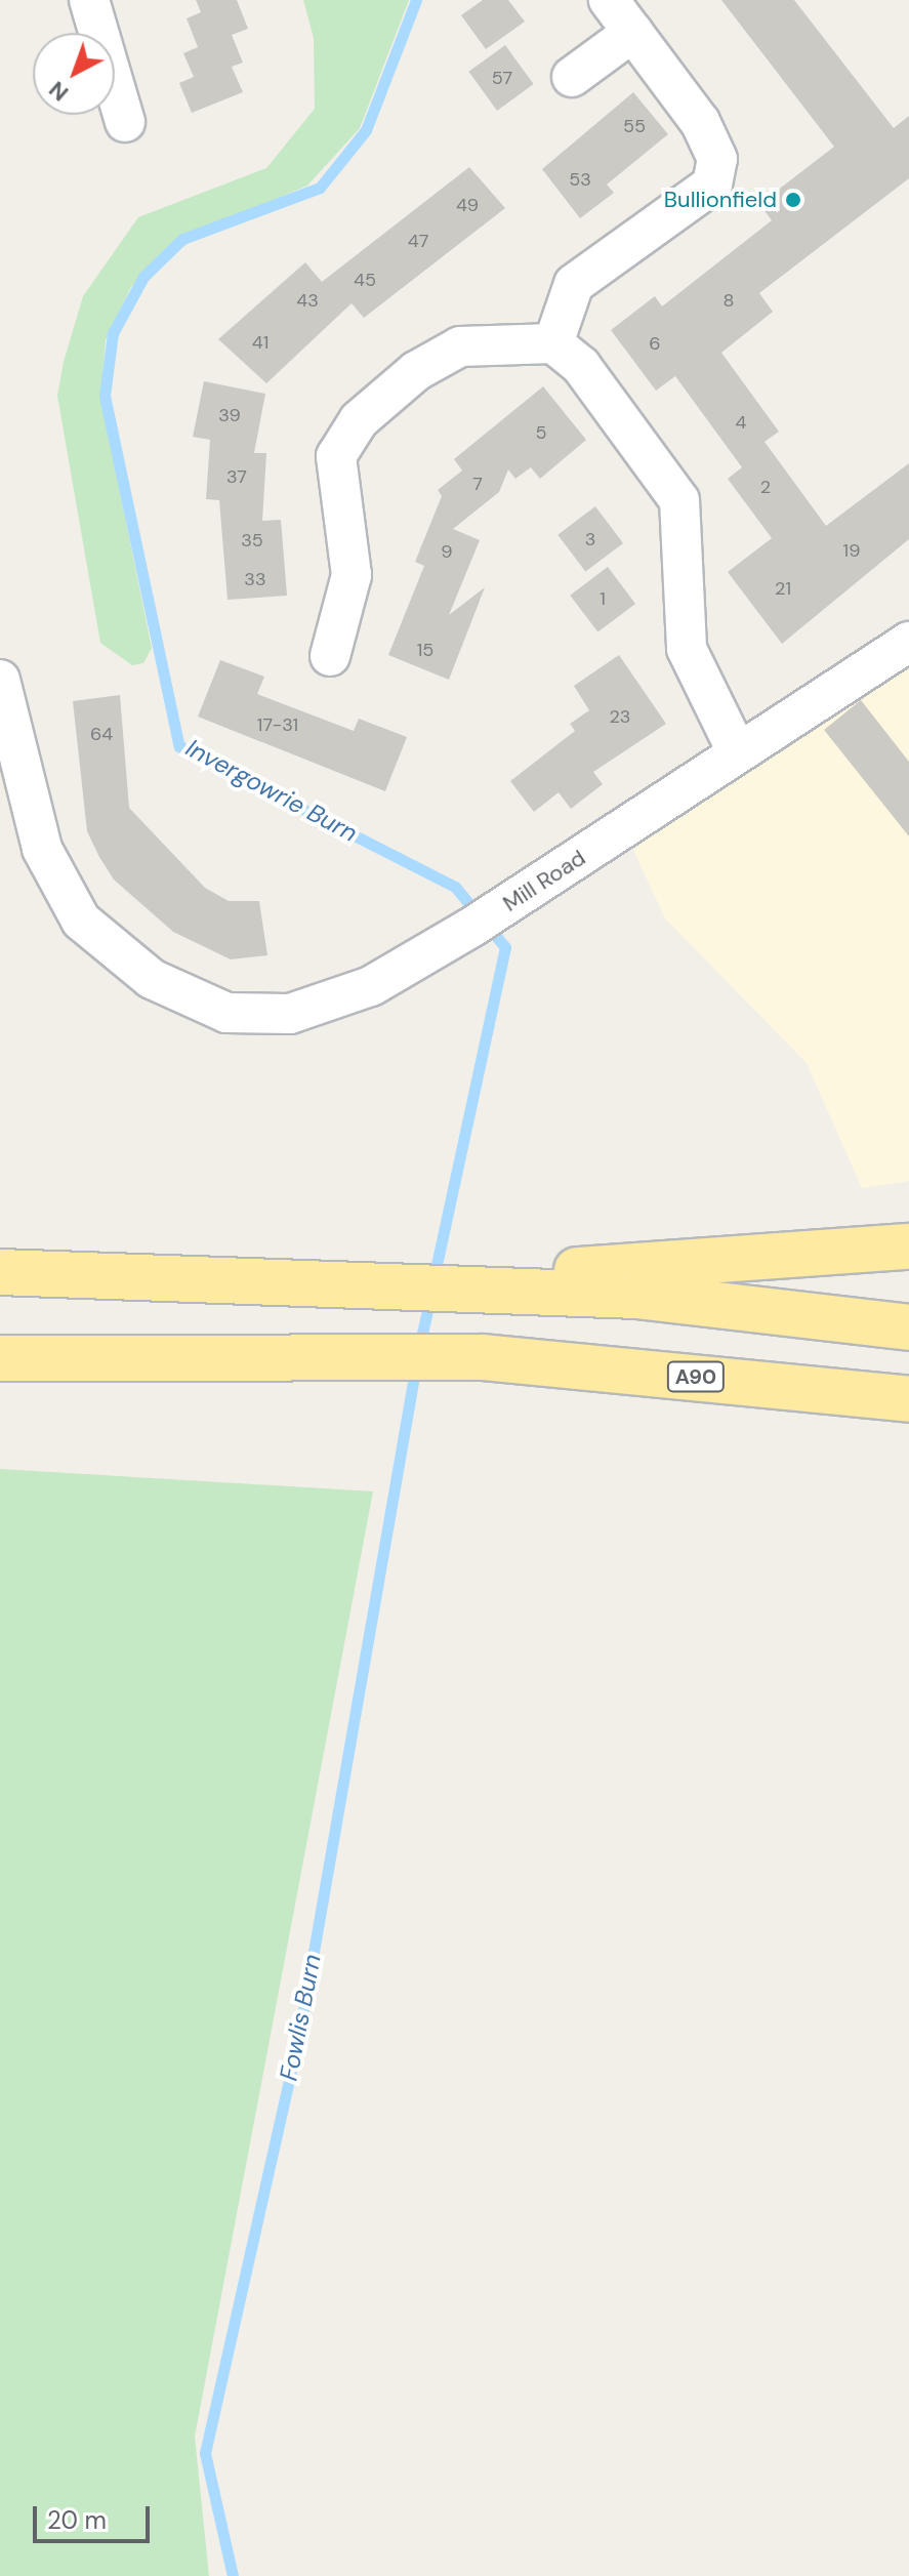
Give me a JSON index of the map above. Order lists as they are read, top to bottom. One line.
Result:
{"streets":{"highway":["A90"],"street":["Mill Road"]},"water":["Invergowrie Burn","Fowlis Burn"],"places":["Bullionfield"],"house_numbers":["57","55","53","49","47","45","43","8","41","6","39","4","5","37","7","2","3","35","19","9","33","21","1","15","23","17-31","64"],"scale_bar":"20 m","north":"bottom left"}
